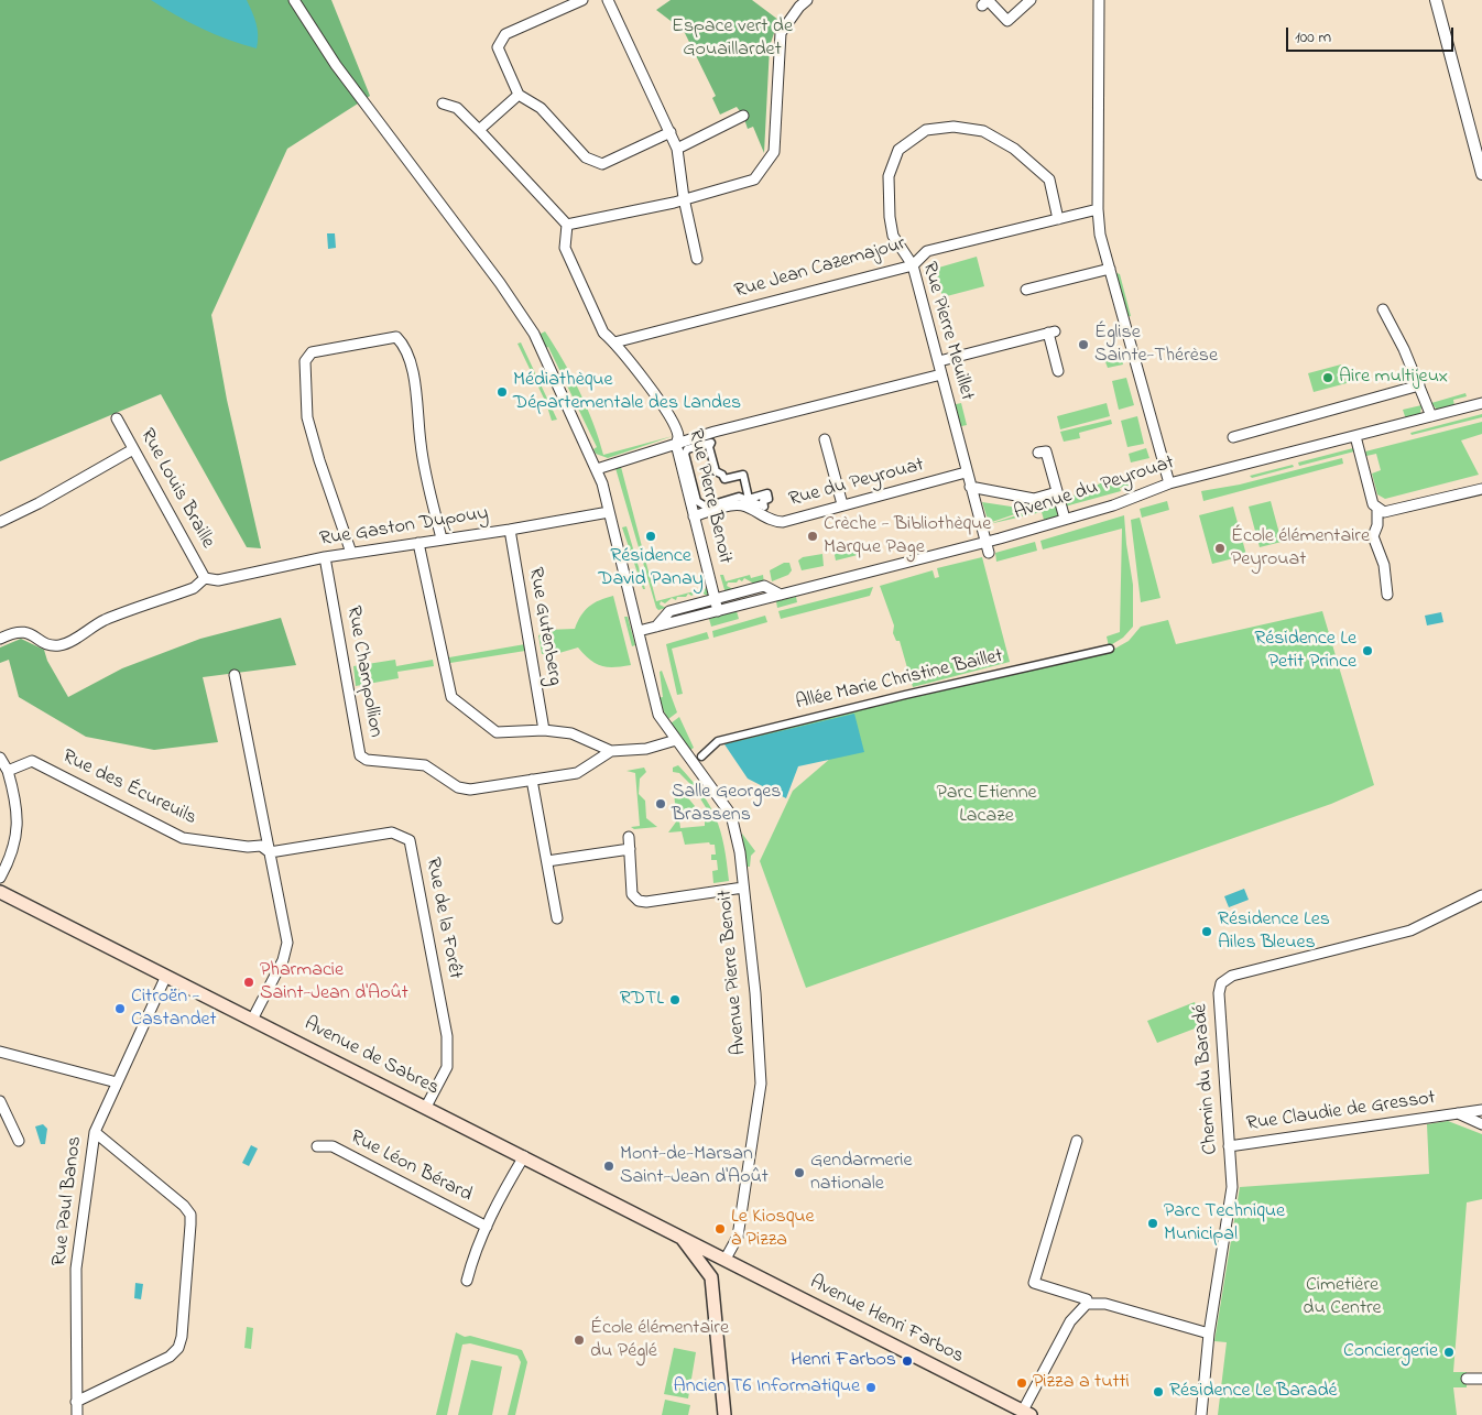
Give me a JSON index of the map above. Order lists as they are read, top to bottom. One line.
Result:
{"streets":{"main road":["Avenue de Sabres","Avenue Henri Farbos"],"street":["Rue Jean Cazemajour","Rue Pierre Meuillet","Rue du Peyrouat","Rue Louis Braille","Avenue du Peyrouat","Rue Pierre Benoit","Rue Gaston Dupouy","Rue Gutenberg","Rue Champollion","Allée Marie Christine Baillet","Rue des Écureuils","Rue de la Forêt","Avenue Pierre Benoit","Chemin du Baradé","Rue Claudie de Gressot","Rue Léon Bérard","Rue Paul Banos"]},"crossings":[["Rue Jean Cazemajour","Rue Pierre Meuillet"],["Rue Jean Cazemajour","Rue Pierre Benoit"],["Rue Pierre Meuillet","Rue du Peyrouat"],["Rue Pierre Meuillet","Avenue du Peyrouat"],["Rue du Peyrouat","Rue Pierre Benoit"],["Rue Louis Braille","Rue Gaston Dupouy"],["Avenue du Peyrouat","Rue Pierre Benoit"],["Avenue du Peyrouat","Avenue Pierre Benoit"],["Rue Gaston Dupouy","Rue Gutenberg"],["Rue Gaston Dupouy","Rue Champollion"],["Rue Gaston Dupouy","Avenue Pierre Benoit"],["Rue Champollion","Avenue Pierre Benoit"],["Rue des Écureuils","Rue de la Forêt"],["Rue de la Forêt","Avenue de Sabres"],["Avenue Pierre Benoit","Avenue de Sabres"],["Avenue Pierre Benoit","Avenue Henri Farbos"],["Avenue de Sabres","Rue Paul Banos"],["Avenue de Sabres","Avenue Henri Farbos"],["Chemin du Baradé","Rue Claudie de Gressot"]],"parks":["Espace vert de Gouaillardet","Parc Etienne Lacaze","Cimetière du Centre"],"places":["Église Sainte-Thérèse","Aire multijeux","Médiathèque Départementale des Landes","Résidence David Panay","Crèche - Bibliothèque Marque Page","École élémentaire Peyrouat","Résidence Le Petit Prince","Salle Georges Brassens","Résidence Les Ailes Bleues","Pharmacie Saint-Jean d'Août","RDTL","Citroën - Castandet","Mont-de-Marsan Saint-Jean d'Août","Gendarmerie nationale","Parc Technique Municipal","Le Kiosque à Pizza","École élémentaire du Péglé","Conciergerie","Henri Farbos","Pizza a tutti","Ancien T6 Informatique","Résidence Le Baradé"],"scale_bar":"100 m"}
